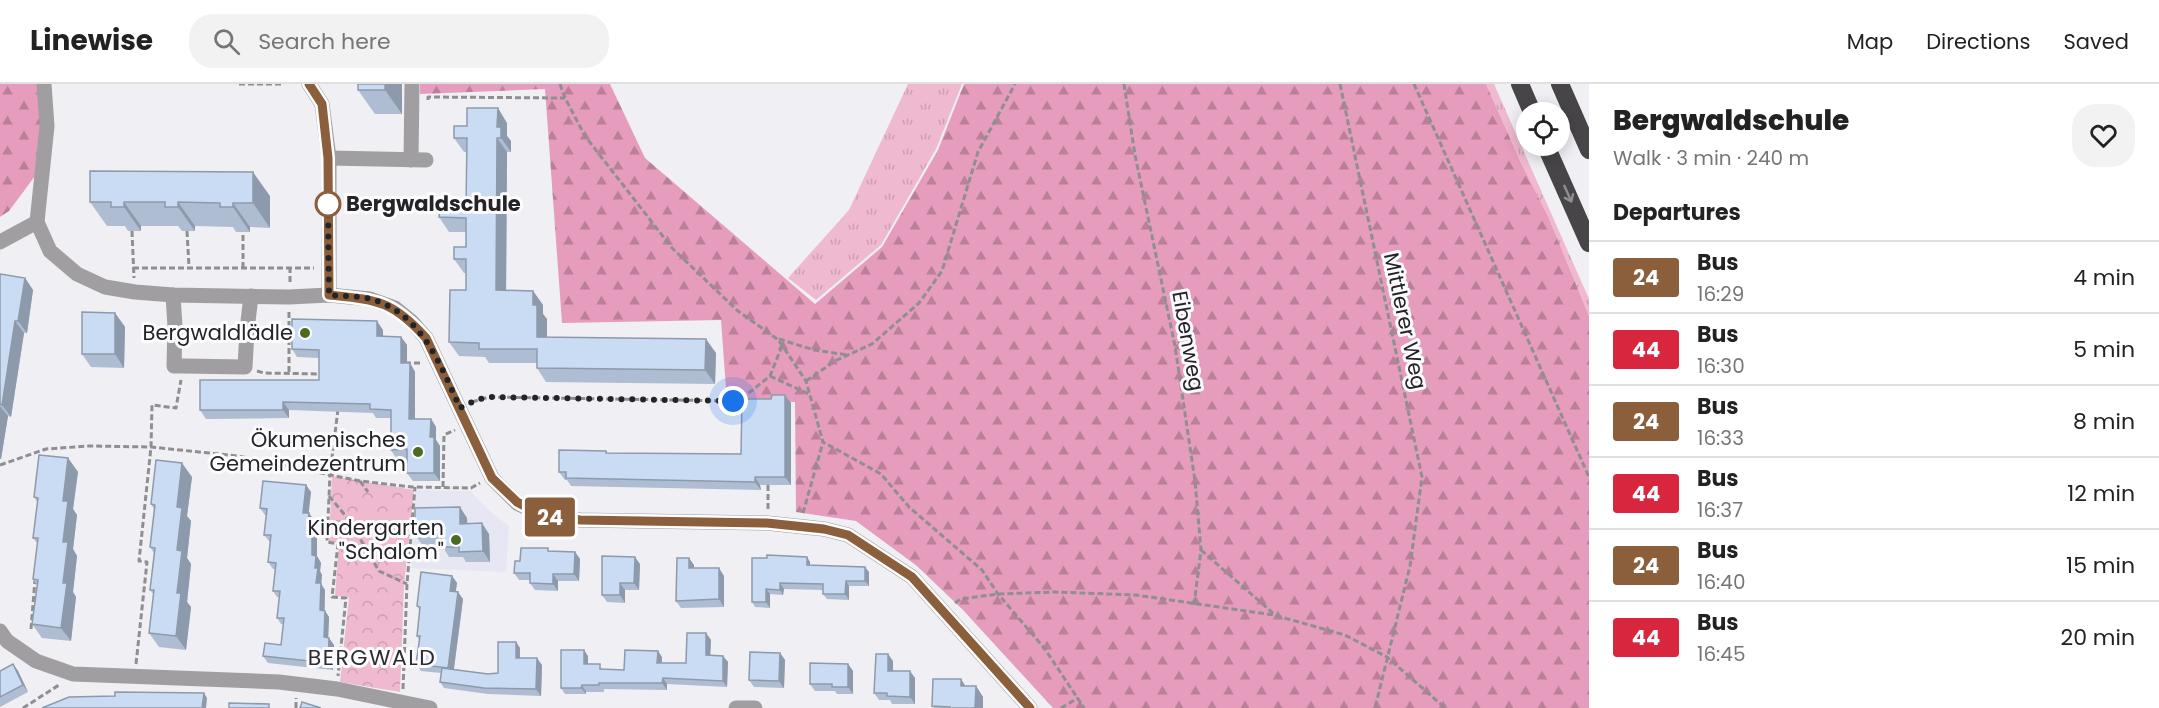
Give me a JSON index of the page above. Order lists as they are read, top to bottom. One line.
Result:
{"streets":{"path":["Mittlerer Weg","Eibenweg"]},"districts":["BERGWALD"],"places":["Bergwaldschule","Bergwaldlädle","Ökumenisches Gemeindezentrum","Kindergarten \"Schalom\""],"lines":["bus line 24"],"page":{"header":"Linewise","search":"Search here","nav":["Map","Directions","Saved"],"on_map":"24","heading":[["Bergwaldschule","Walk · 3 min · 240 m"],"Departures"],"list":[{"mark":"24","name":"Bus","note":"16:29","value":"4 min"},{"mark":"44","name":"Bus","note":"16:30","value":"5 min"},{"mark":"24","name":"Bus","note":"16:33","value":"8 min"},{"mark":"44","name":"Bus","note":"16:37","value":"12 min"},{"mark":"24","name":"Bus","note":"16:40","value":"15 min"},{"mark":"44","name":"Bus","note":"16:45","value":"20 min"}]}}
